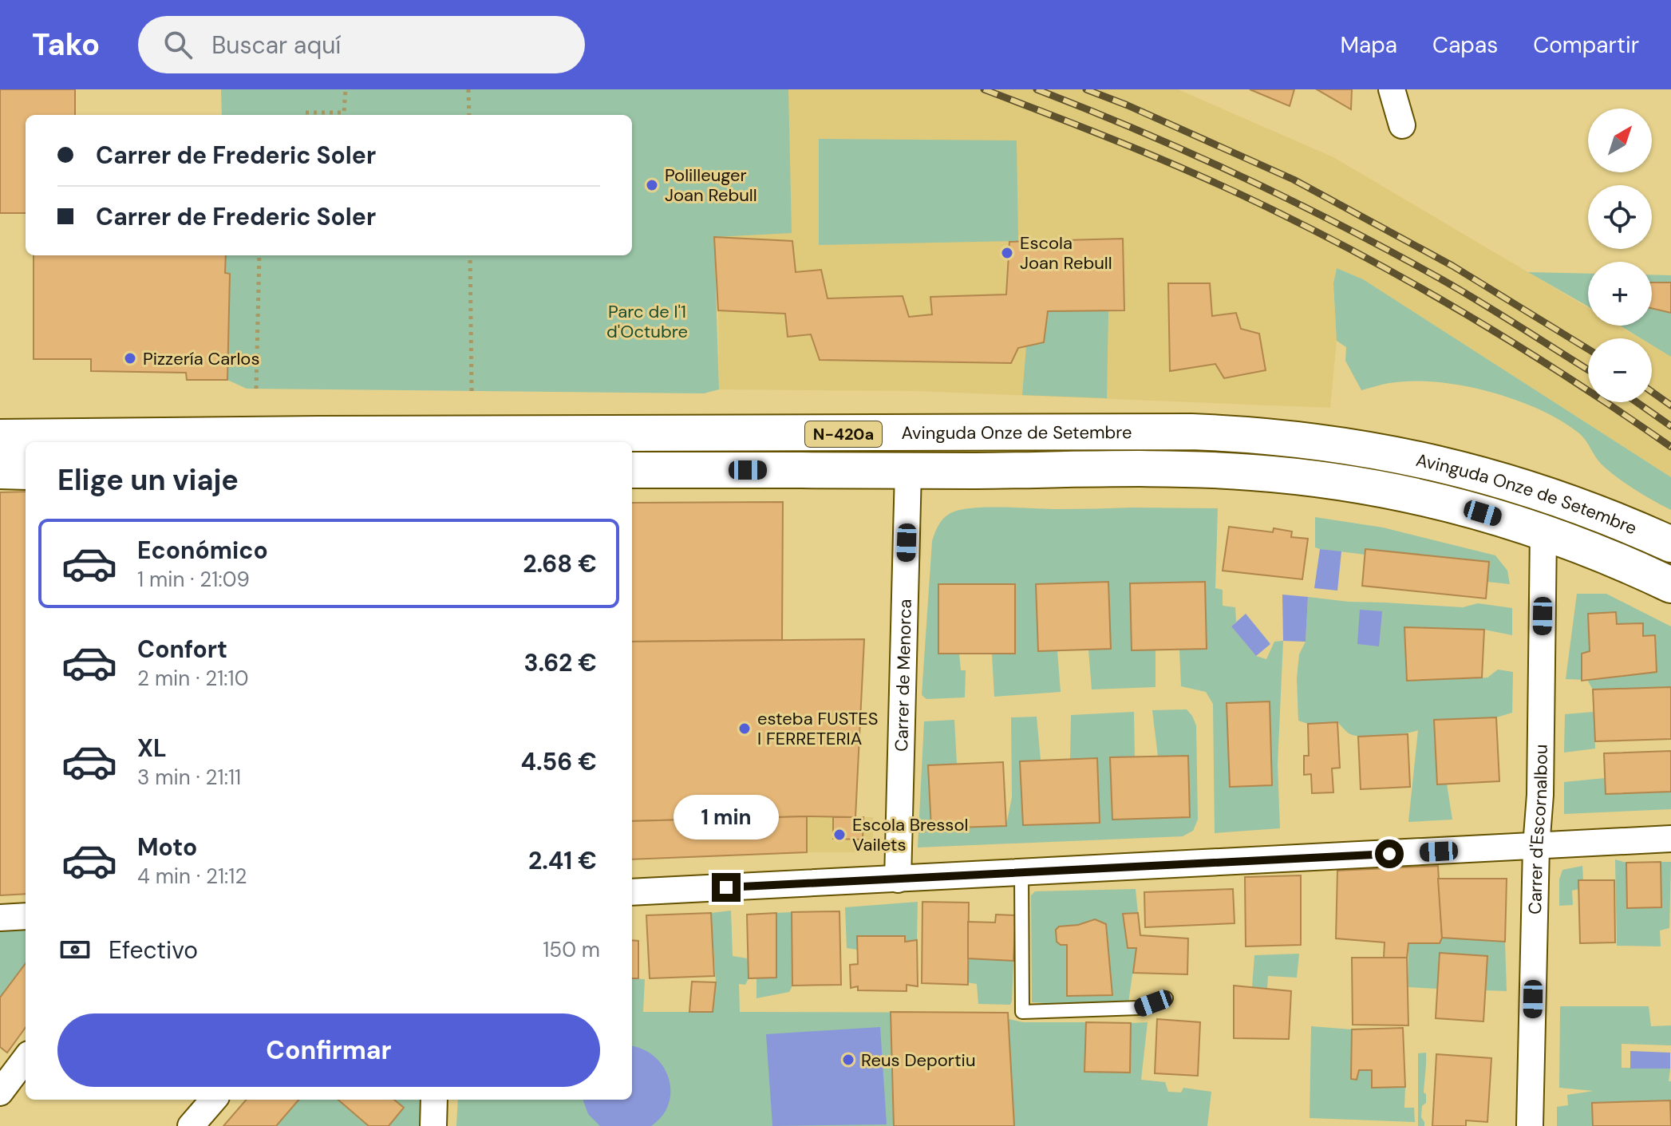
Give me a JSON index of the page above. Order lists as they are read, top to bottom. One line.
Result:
{"streets":{"main road":["Avinguda Onze de Setembre","N-420a"],"street":["Carrer de Menorca","Carrer d'Escornalbou"]},"crossings":[["Avinguda Onze de Setembre","Carrer de Menorca"],["Avinguda Onze de Setembre","Carrer d'Escornalbou"]],"parks":["Parc de l'1 d'Octubre"],"places":["Polilleuger Joan Rebull","Escola Joan Rebull","Pizzería Carlos","esteba FUSTES I FERRETERIA","Escola Bressol Vailets","Reus Deportiu"],"north":"top right","page":{"header":"Tako","search":"Buscar aquí","nav":["Mapa","Capas","Compartir"],"map_buttons":["+","−"],"banner":["Carrer de Frederic Soler","Carrer de Frederic Soler"],"heading":"Elige un viaje","list":[{"name":"Económico","note":"1 min · 21:09","value":"2.68 €"},{"name":"Confort","note":"2 min · 21:10","value":"3.62 €"},{"name":"XL","note":"3 min · 21:11","value":"4.56 €"},{"name":"Moto","note":"4 min · 21:12","value":"2.41 €"}],"bubble":"1 min","pay":["Efectivo","150 m"],"buttons":"Confirmar"}}
